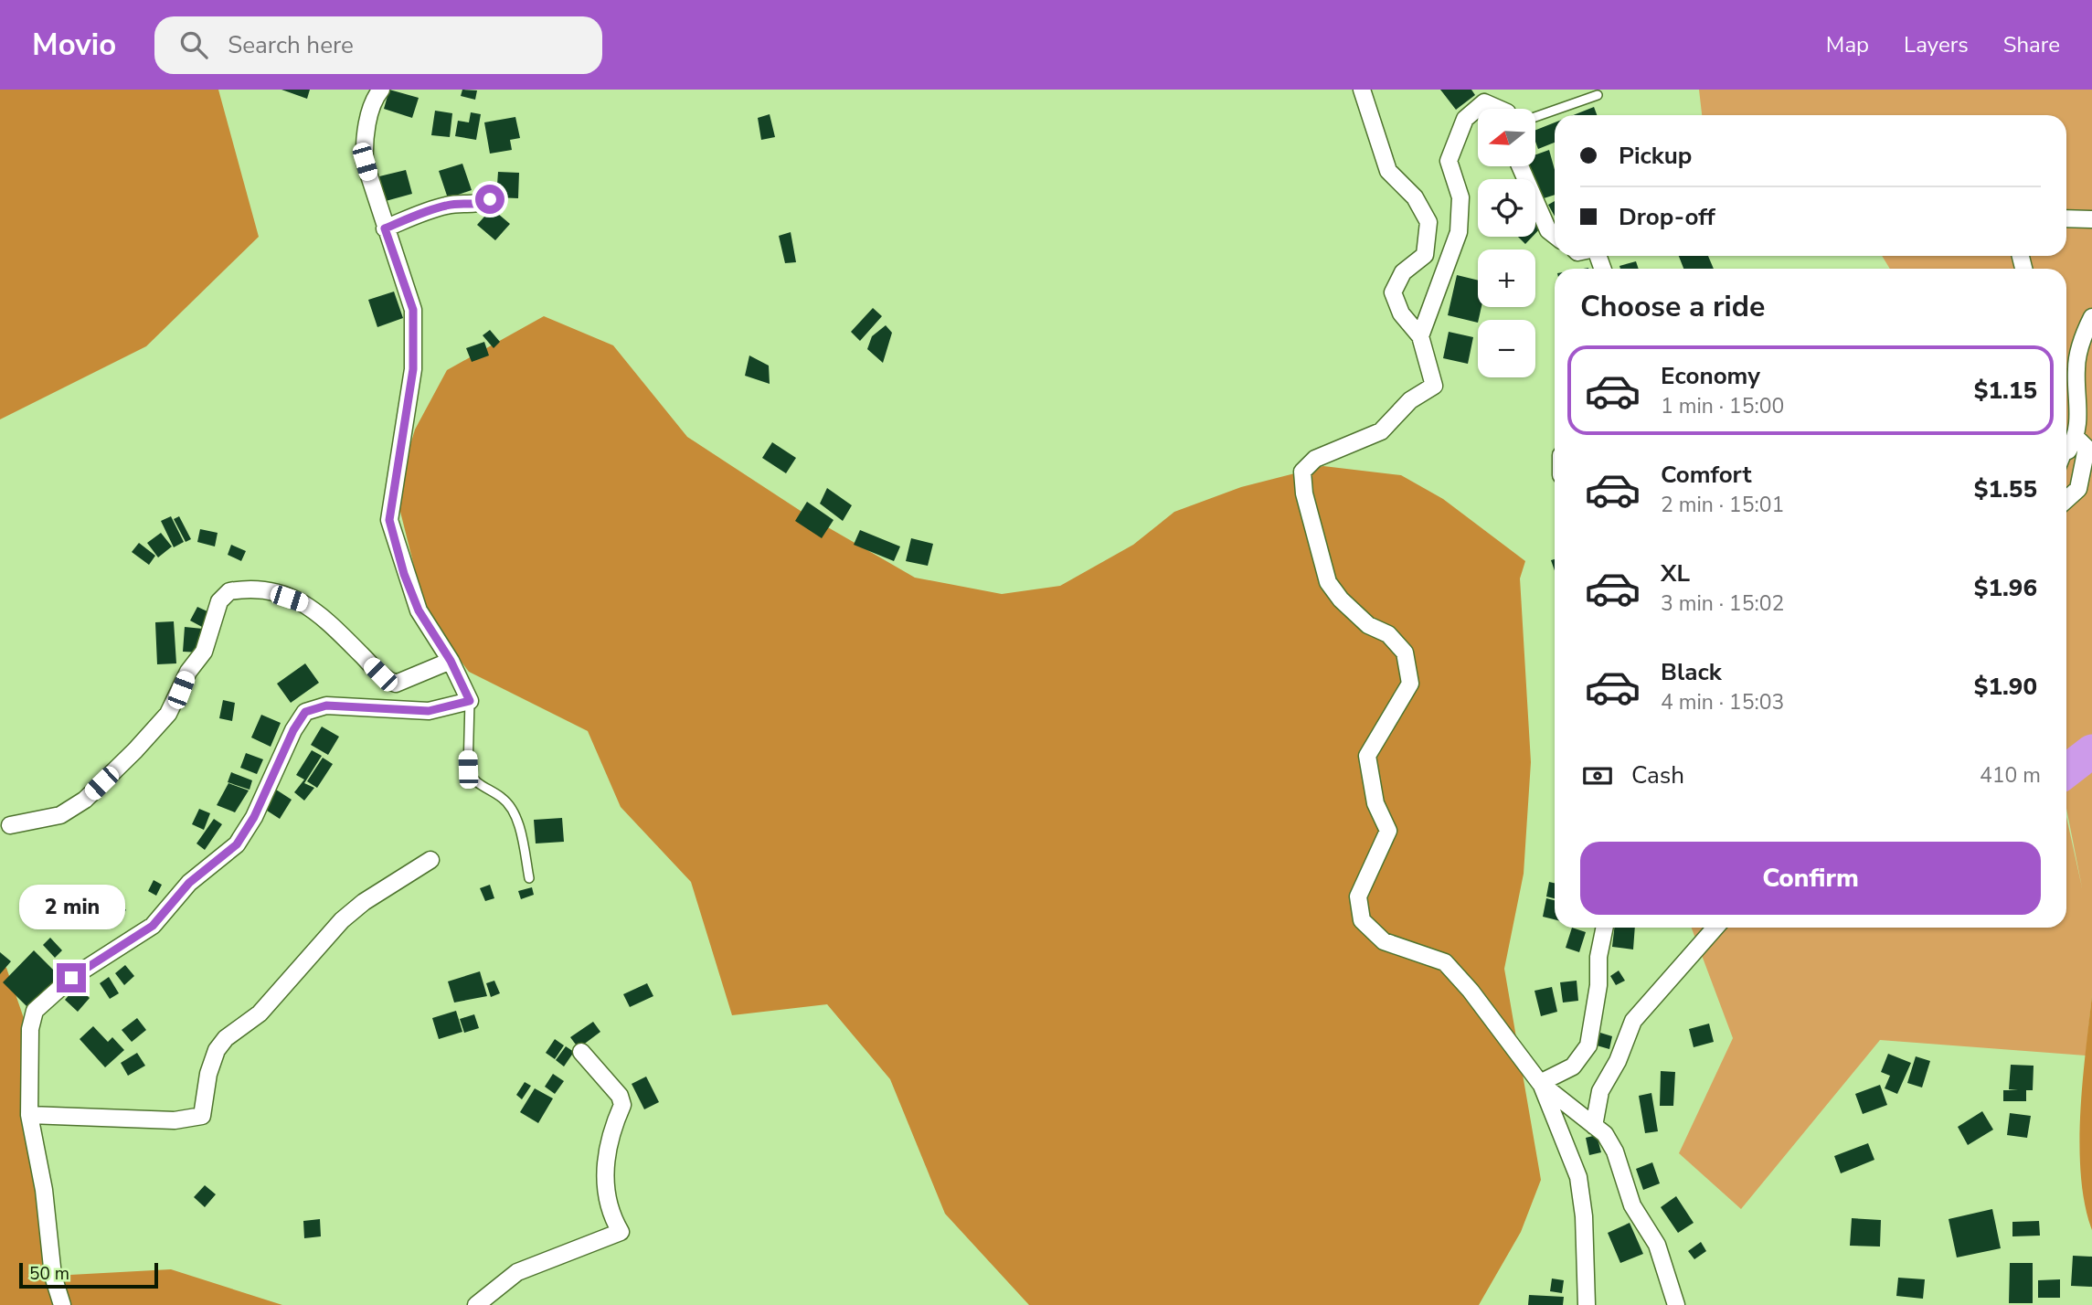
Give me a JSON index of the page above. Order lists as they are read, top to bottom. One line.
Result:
{"scale_bar":"50 m","north":"left","page":{"header":"Movio","search":"Search here","nav":["Map","Layers","Share"],"map_buttons":["+","−"],"banner":["Pickup","Drop-off"],"heading":"Choose a ride","list":[{"name":"Economy","note":"1 min · 15:00","value":"$1.15"},{"name":"Comfort","note":"2 min · 15:01","value":"$1.55"},{"name":"XL","note":"3 min · 15:02","value":"$1.96"},{"name":"Black","note":"4 min · 15:03","value":"$1.90"}],"pay":["Cash","410 m"],"buttons":"Confirm","bubble":"2 min","scale":"50 m"}}
